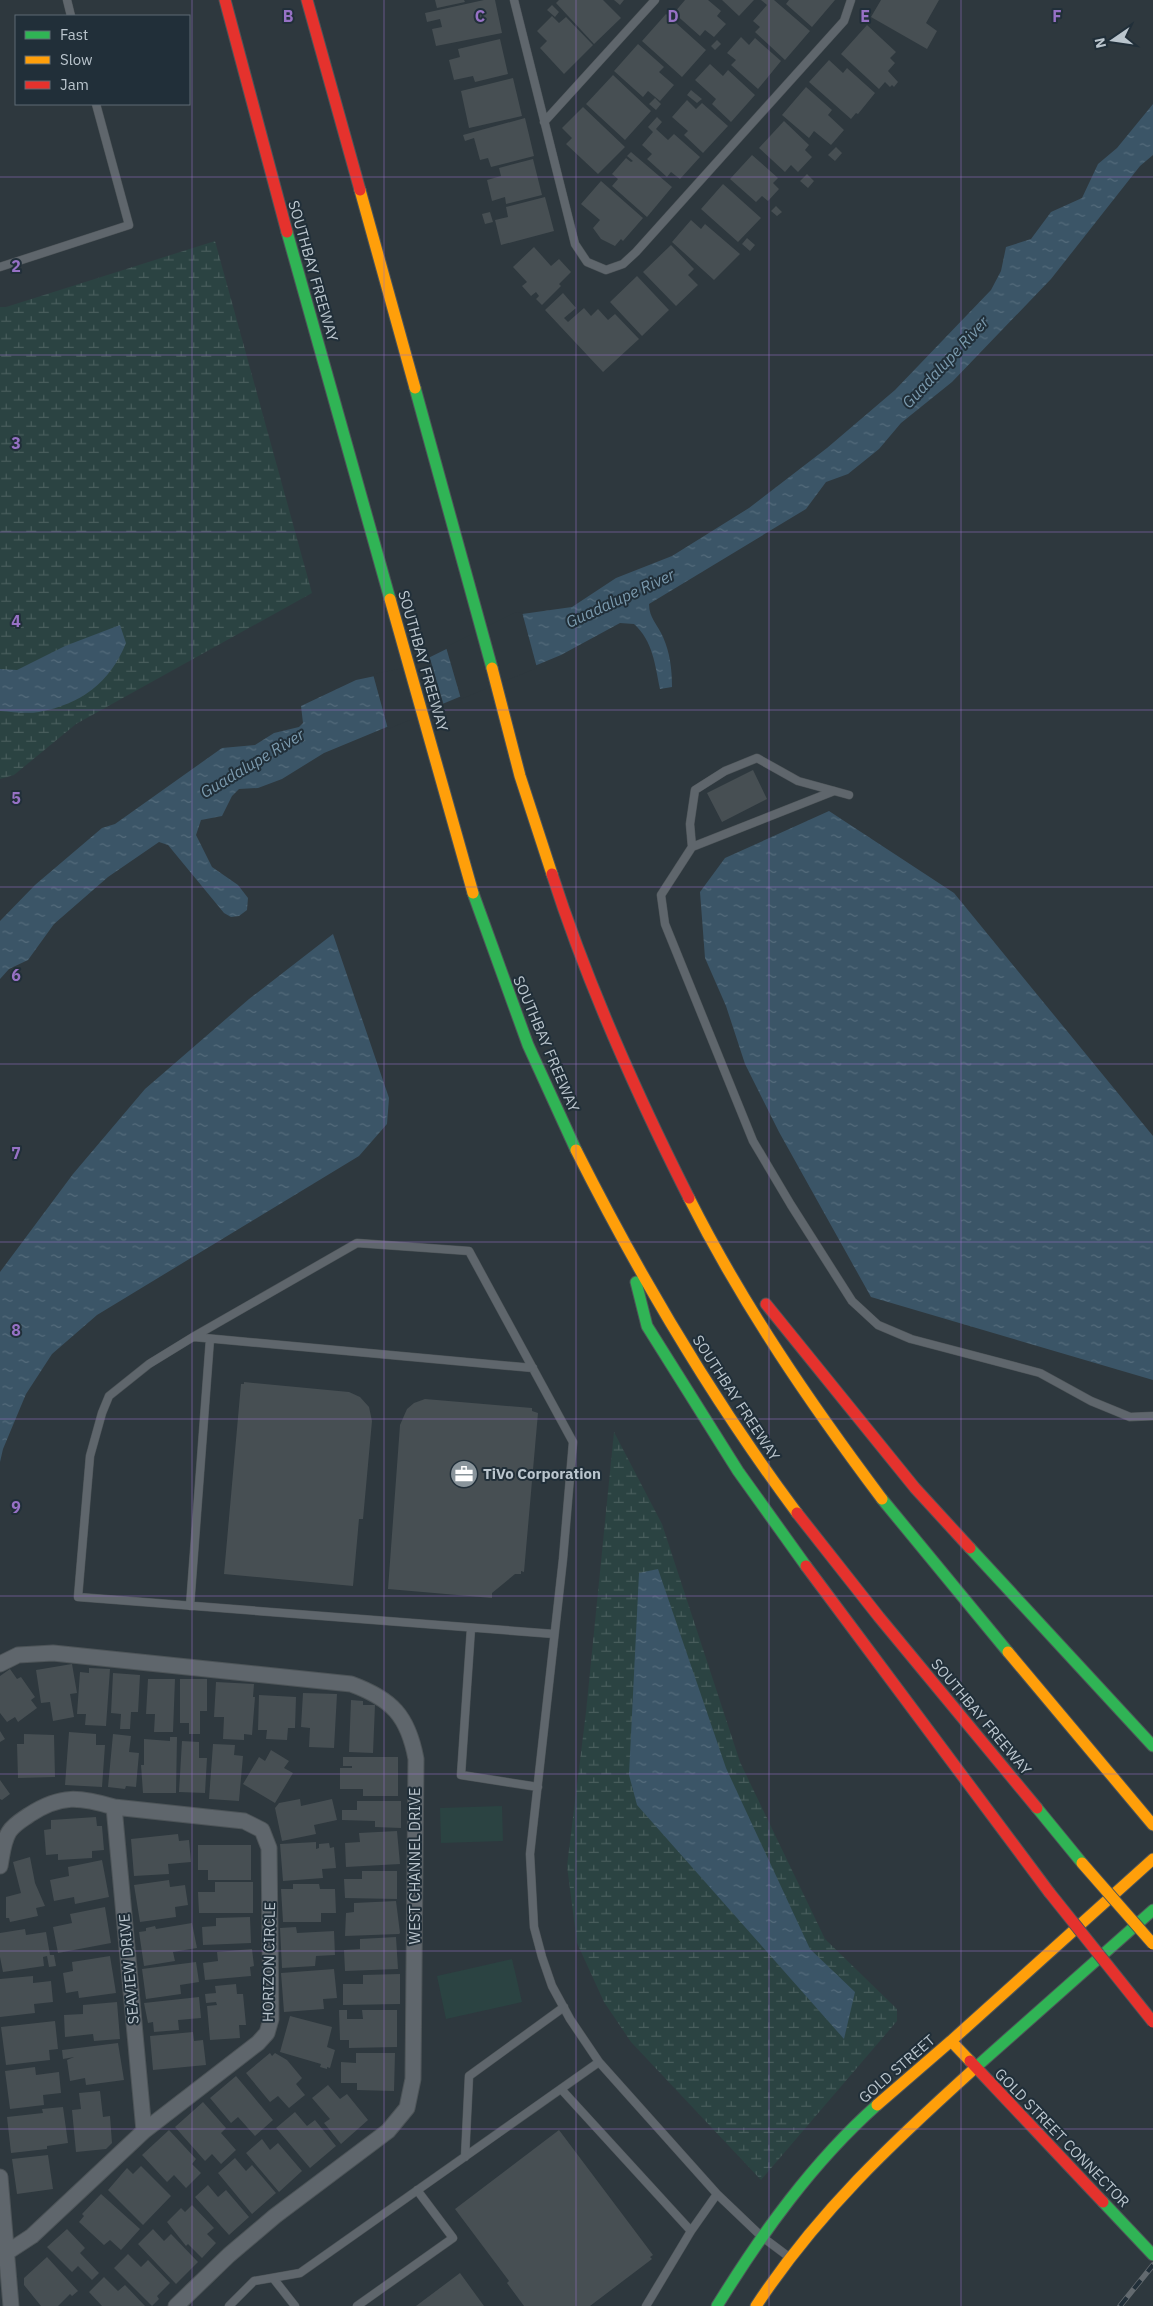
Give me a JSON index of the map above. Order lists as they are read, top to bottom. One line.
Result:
{"streets":{"main road":["SOUTHBAY FREEWAY","GOLD STREET","GOLD STREET CONNECTOR"],"street":["WEST CHANNEL DRIVE","HORIZON CIRCLE","SEAVIEW DRIVE"]},"crossings":[["HORIZON CIRCLE","SEAVIEW DRIVE"],["GOLD STREET","GOLD STREET CONNECTOR"]],"water":["Guadalupe River"],"places":{"office":["TiVo Corporation"]},"legend":["Fast","Slow","Jam"],"north":"left","grid":{"columns":["B","C","D","E","F"],"rows":["2","3","4","5","6","7","8","9"]}}
